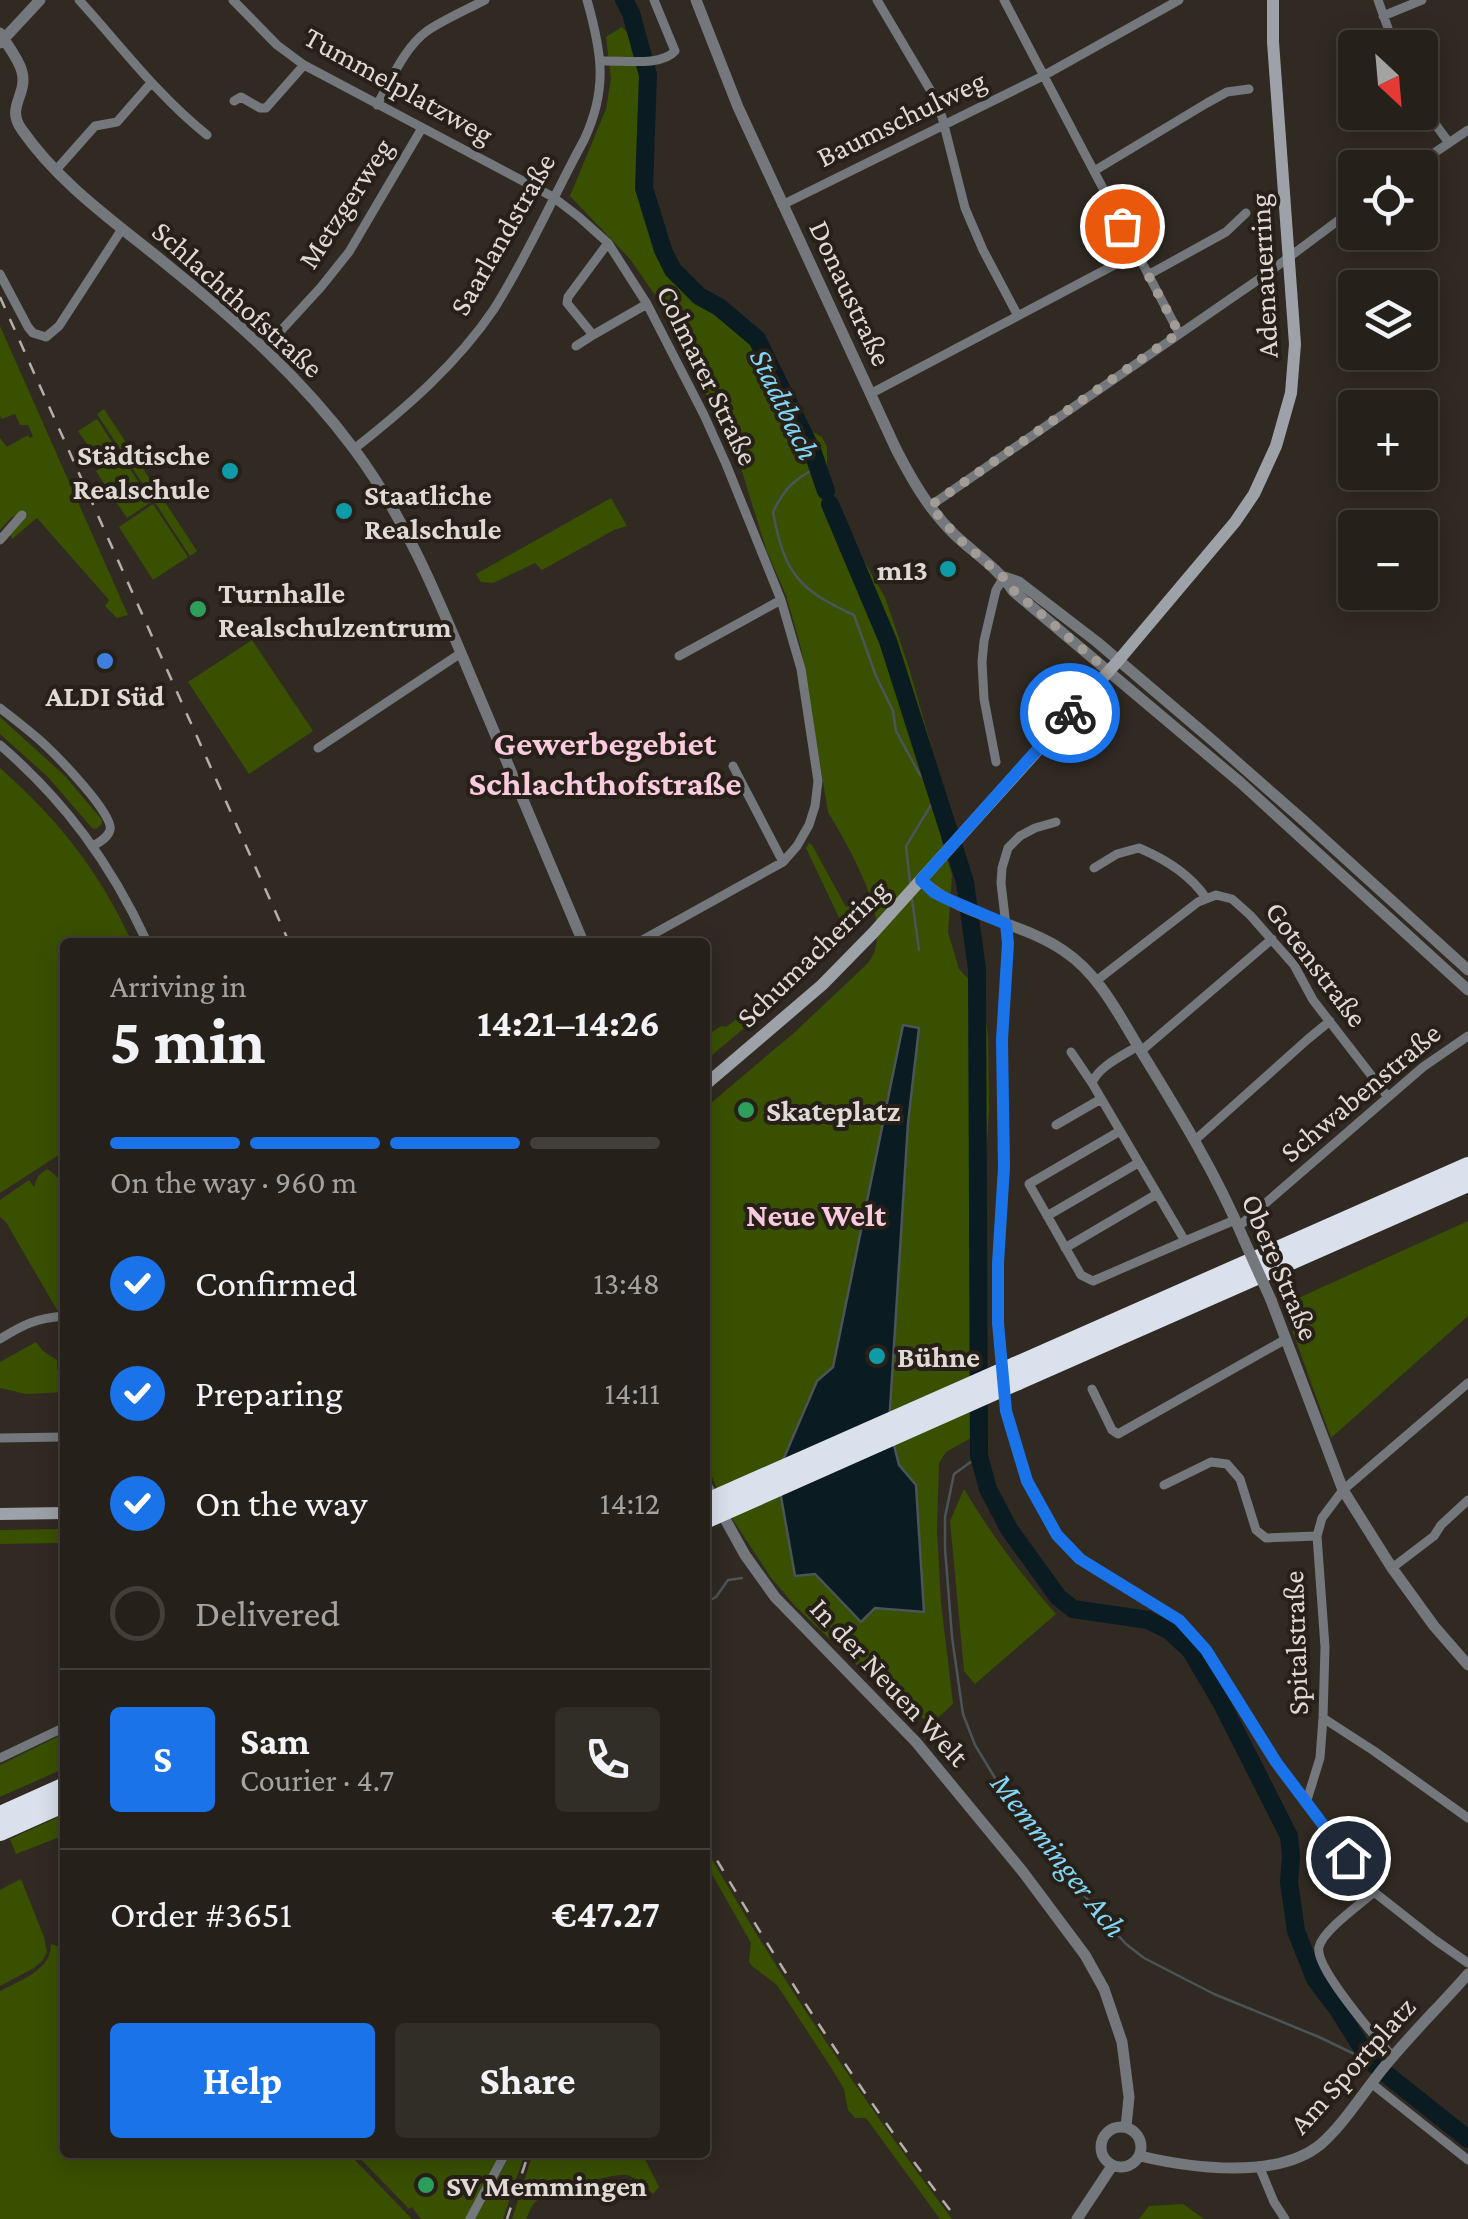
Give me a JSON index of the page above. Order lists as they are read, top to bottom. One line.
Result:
{"streets":{"main road":["Adenauerring","Schumacherring"],"street":["Tummelplatzweg","Baumschulweg","Metzgerweg","Saarlandstraße","Donaustraße","Schlachthofstraße","Colmarer Straße","Gotenstraße","Schwabenstraße","Obere Straße","Spitalstraße","In der Neuen Welt","Am Sportplatz"]},"crossings":[["Tummelplatzweg","Metzgerweg"],["Tummelplatzweg","Saarlandstraße"],["Tummelplatzweg","Colmarer Straße"],["Baumschulweg","Donaustraße"],["Metzgerweg","Schlachthofstraße"],["Saarlandstraße","Schlachthofstraße"],["Saarlandstraße","Colmarer Straße"],["Adenauerring","Donaustraße"],["Adenauerring","Schumacherring"],["Donaustraße","Schumacherring"],["Schumacherring","Obere Straße"],["Gotenstraße","Schwabenstraße"],["Schwabenstraße","Obere Straße"],["Obere Straße","Spitalstraße"],["In der Neuen Welt","Am Sportplatz"]],"districts":["Gewerbegebiet Schlachthofstraße","Neue Welt"],"water":["Stadtbach","Memminger Ach"],"places":["Städtische Realschule","Staatliche Realschule","m13","Turnhalle Realschulzentrum","ALDI Süd","Skateplatz","Bühne","SV Memmingen"],"north":"bottom right","page":{"map_buttons":["+","−"],"heading":["5 min","Arriving in","14:21–14:26"],"panel":["Sam","Courier · 4.7","Order #3651","€47.27"],"bar":"On the way · 960 m","list":[["Confirmed","13:48"],["Preparing","14:11"],["On the way","14:12"],"Delivered"],"round":"S","buttons":["Help","Share"]}}
